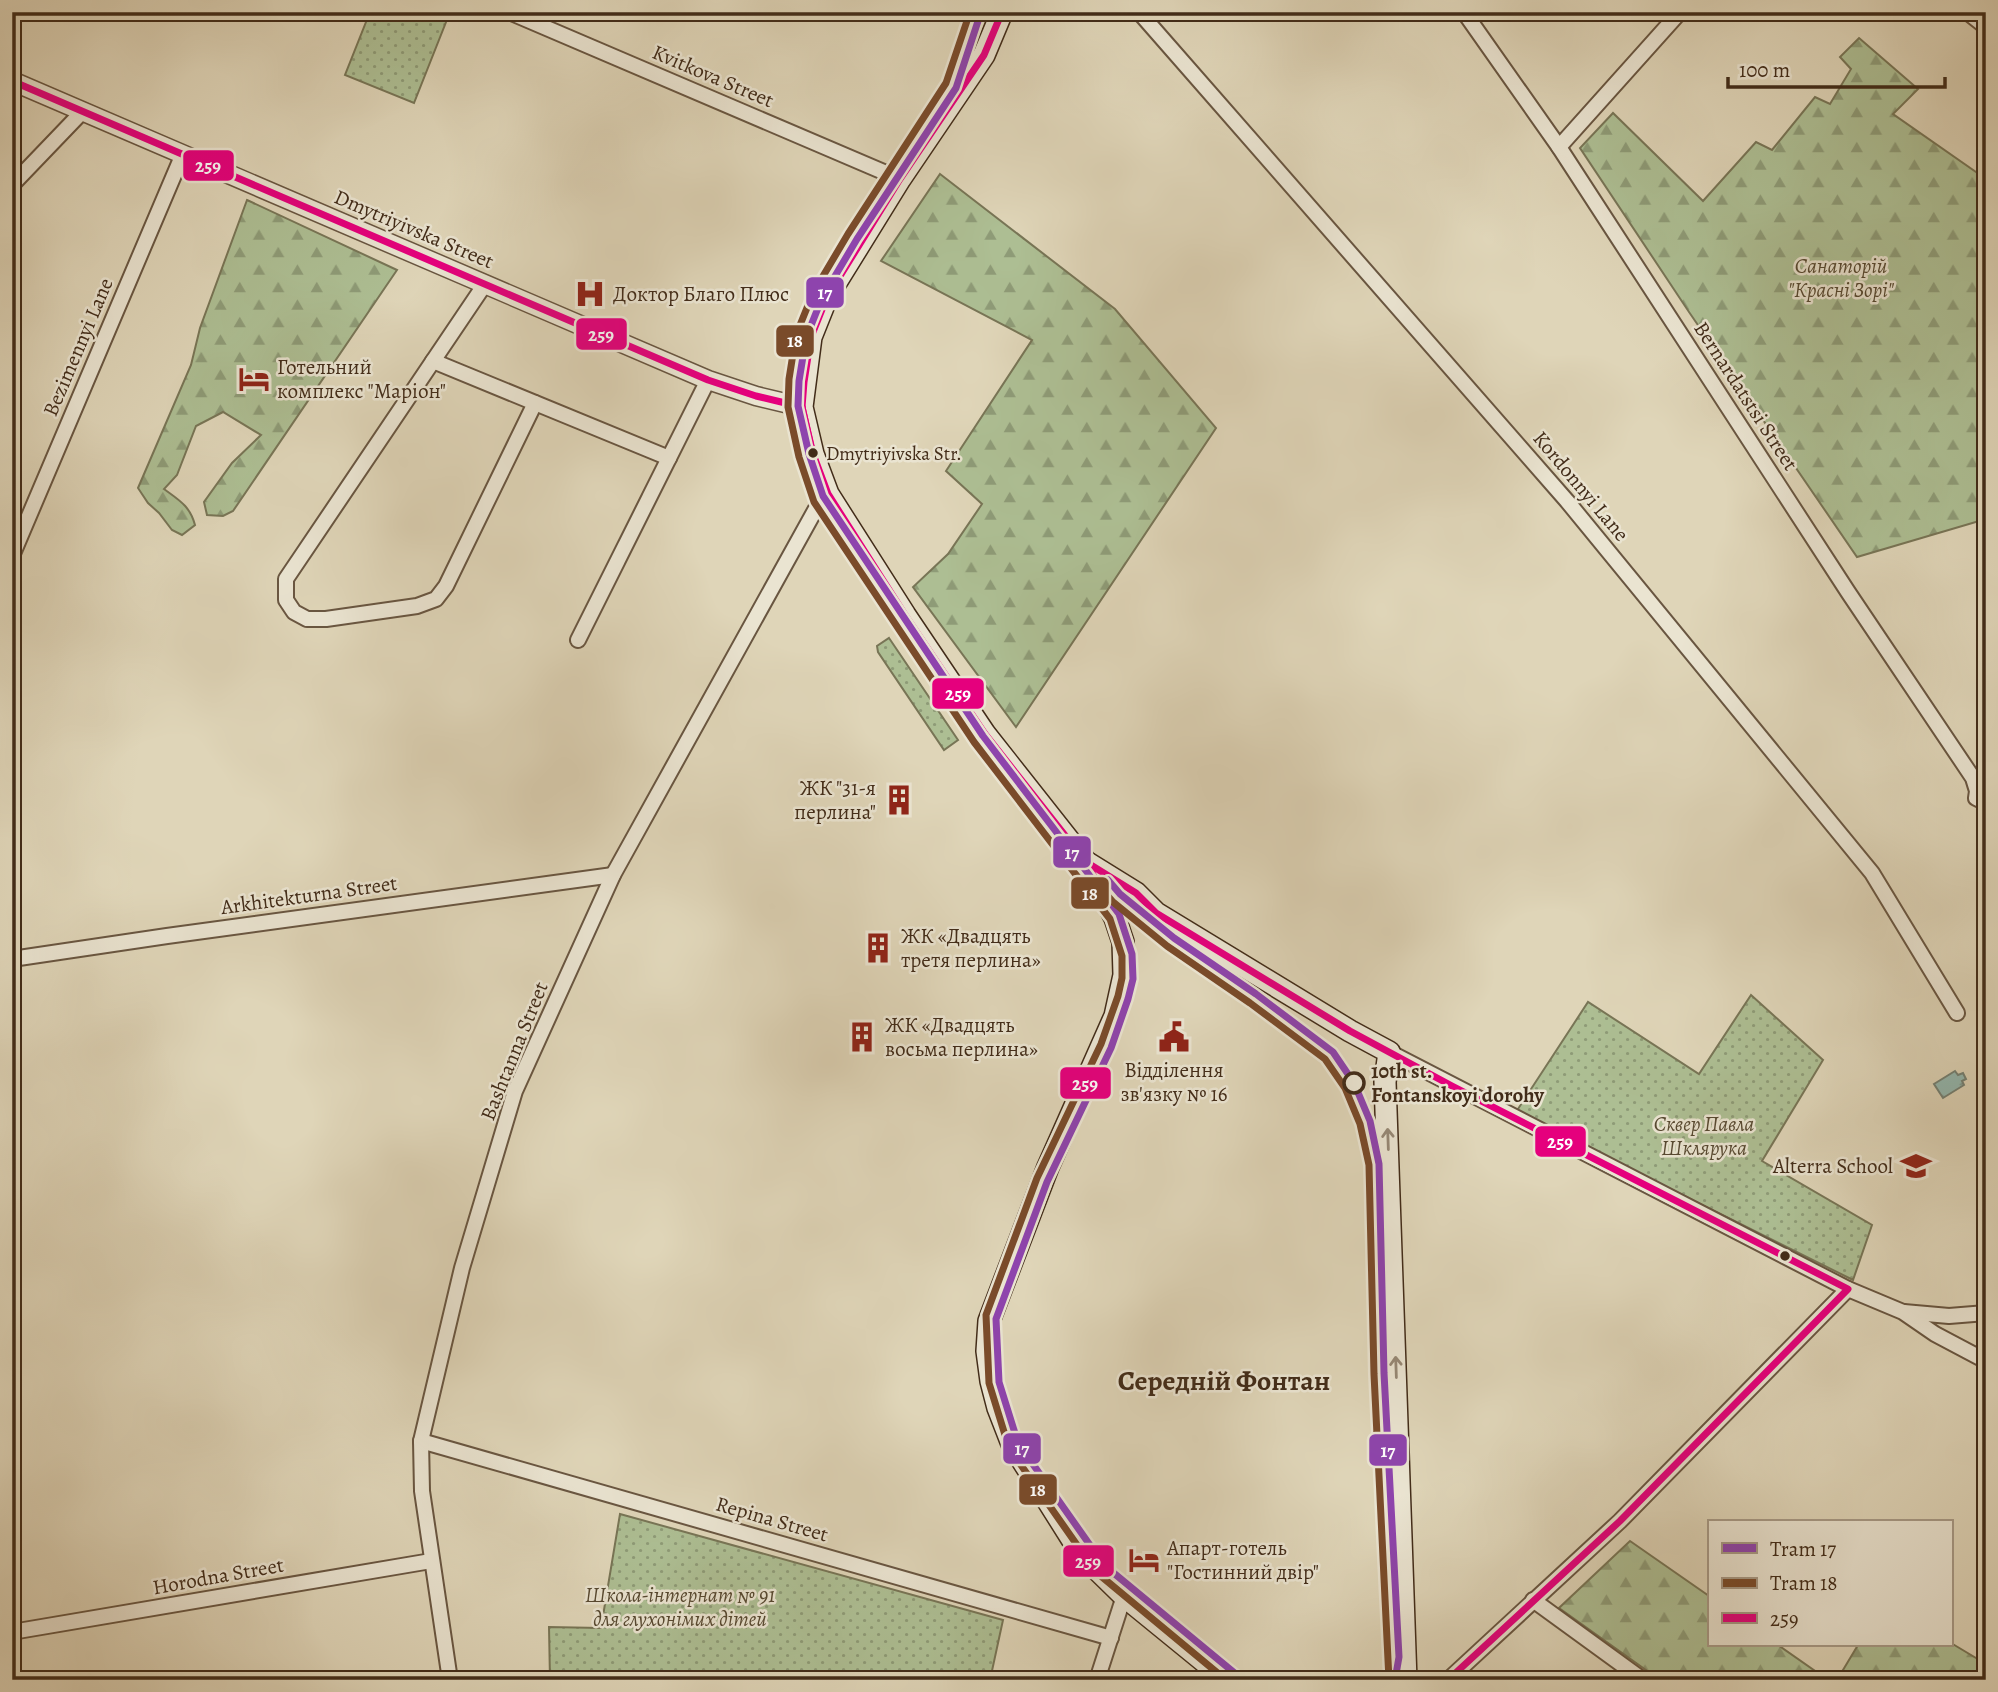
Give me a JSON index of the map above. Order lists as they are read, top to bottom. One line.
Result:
{"streets":{"street":["Kvitkova Street","Dmytriyivska Street","Bezimennyi Lane","Bernardatstsi Street","Kordonnyi Lane","Arkhitekturna Street","Bashtanna Street","Repina Street","Horodna Street"]},"crossings":[["Dmytriyivska Street","Bezimennyi Lane"],["Arkhitekturna Street","Bashtanna Street"],["Bashtanna Street","Repina Street"],["Bashtanna Street","Horodna Street"]],"districts":["Середній Фонтан"],"parks":["Санаторій \"Красні Зорі\"","Сквер Павла Шклярука","Школа-інтернат № 91 для глухонімих дітей"],"places":{"hospital":["Доктор Благо Плюс"],"hotel":["Готельний комплекс \"Маріон\"","Апарт-готель \"Гостинний двір\""],"other":["Dmytriyivska Str.","10th st. Fontanskoyi dorohy"],"building":["ЖК \"31-я перлина\"","ЖК «Двадцять третя перлина»","ЖК «Двадцять восьма перлина»"],"public building":["Відділення зв'язку № 16"],"school or university":["Alterra School"]},"lines":["tram line 17","tram line 18","transit line 259"],"legend":["Tram 17","Tram 18","259"],"scale_bar":"100 m"}
